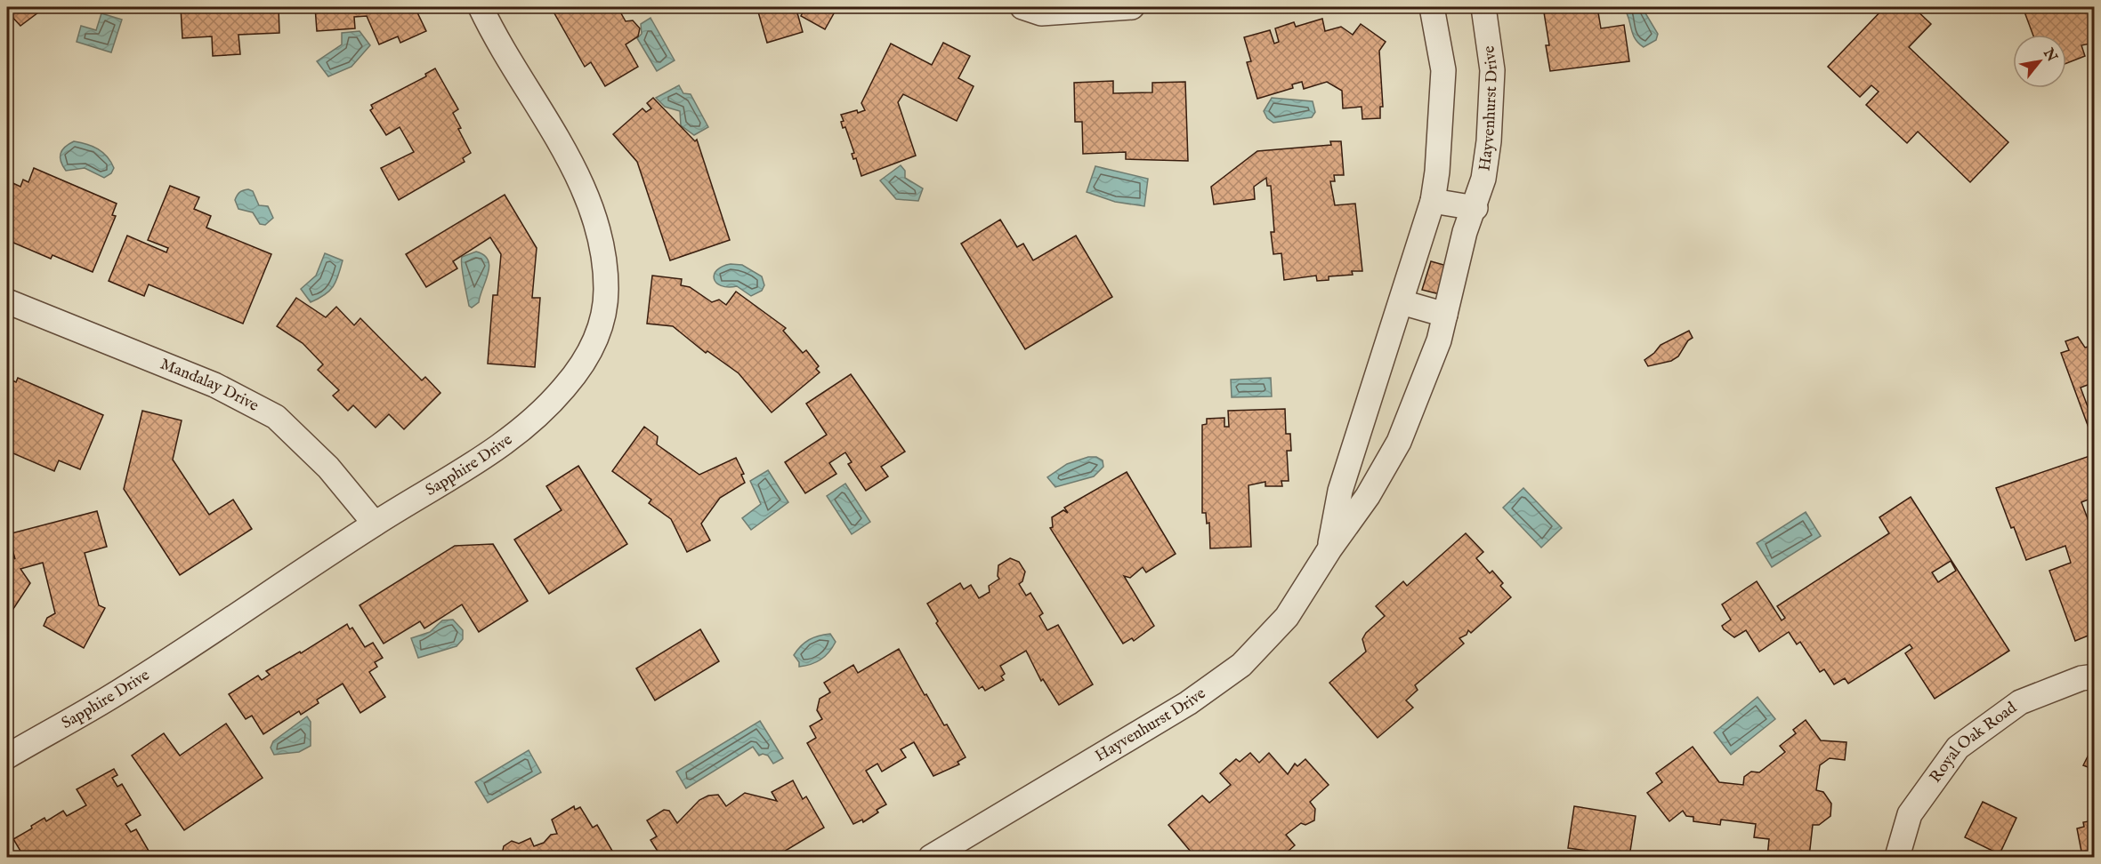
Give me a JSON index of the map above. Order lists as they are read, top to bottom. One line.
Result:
{"streets":{"street":["Hayvenhurst Drive","Mandalay Drive","Sapphire Drive","Royal Oak Road"]},"crossings":[["Mandalay Drive","Sapphire Drive"]],"north":"top right"}
